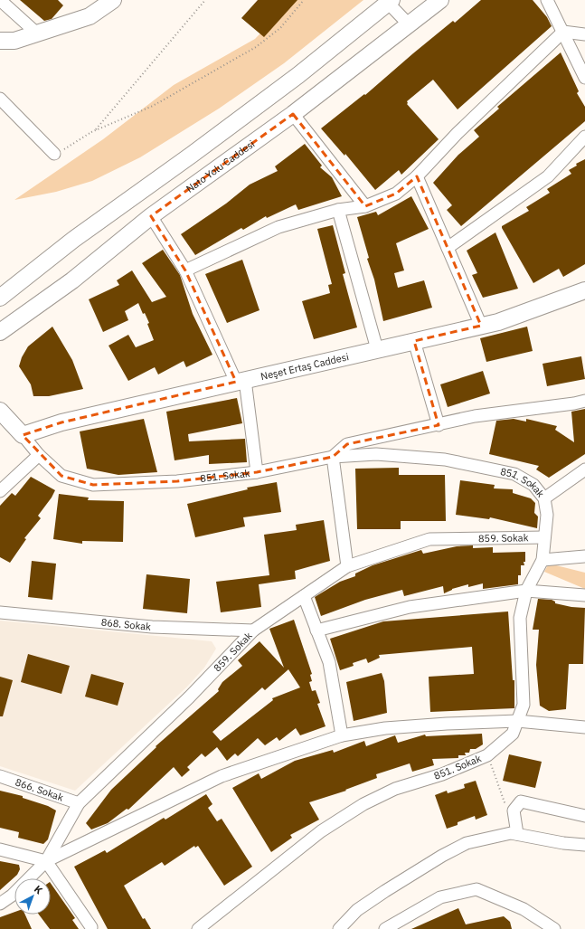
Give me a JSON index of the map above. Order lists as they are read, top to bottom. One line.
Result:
{"streets":{"main road":["Nato Yolu Caddesi","Neşet Ertaş Caddesi","851. Sokak"],"street":["859. Sokak","868. Sokak","866. Sokak"]},"crossings":[["Neşet Ertaş Caddesi","851. Sokak"],["851. Sokak","859. Sokak"],["859. Sokak","868. Sokak"],["859. Sokak","866. Sokak"]],"north":"top right"}
